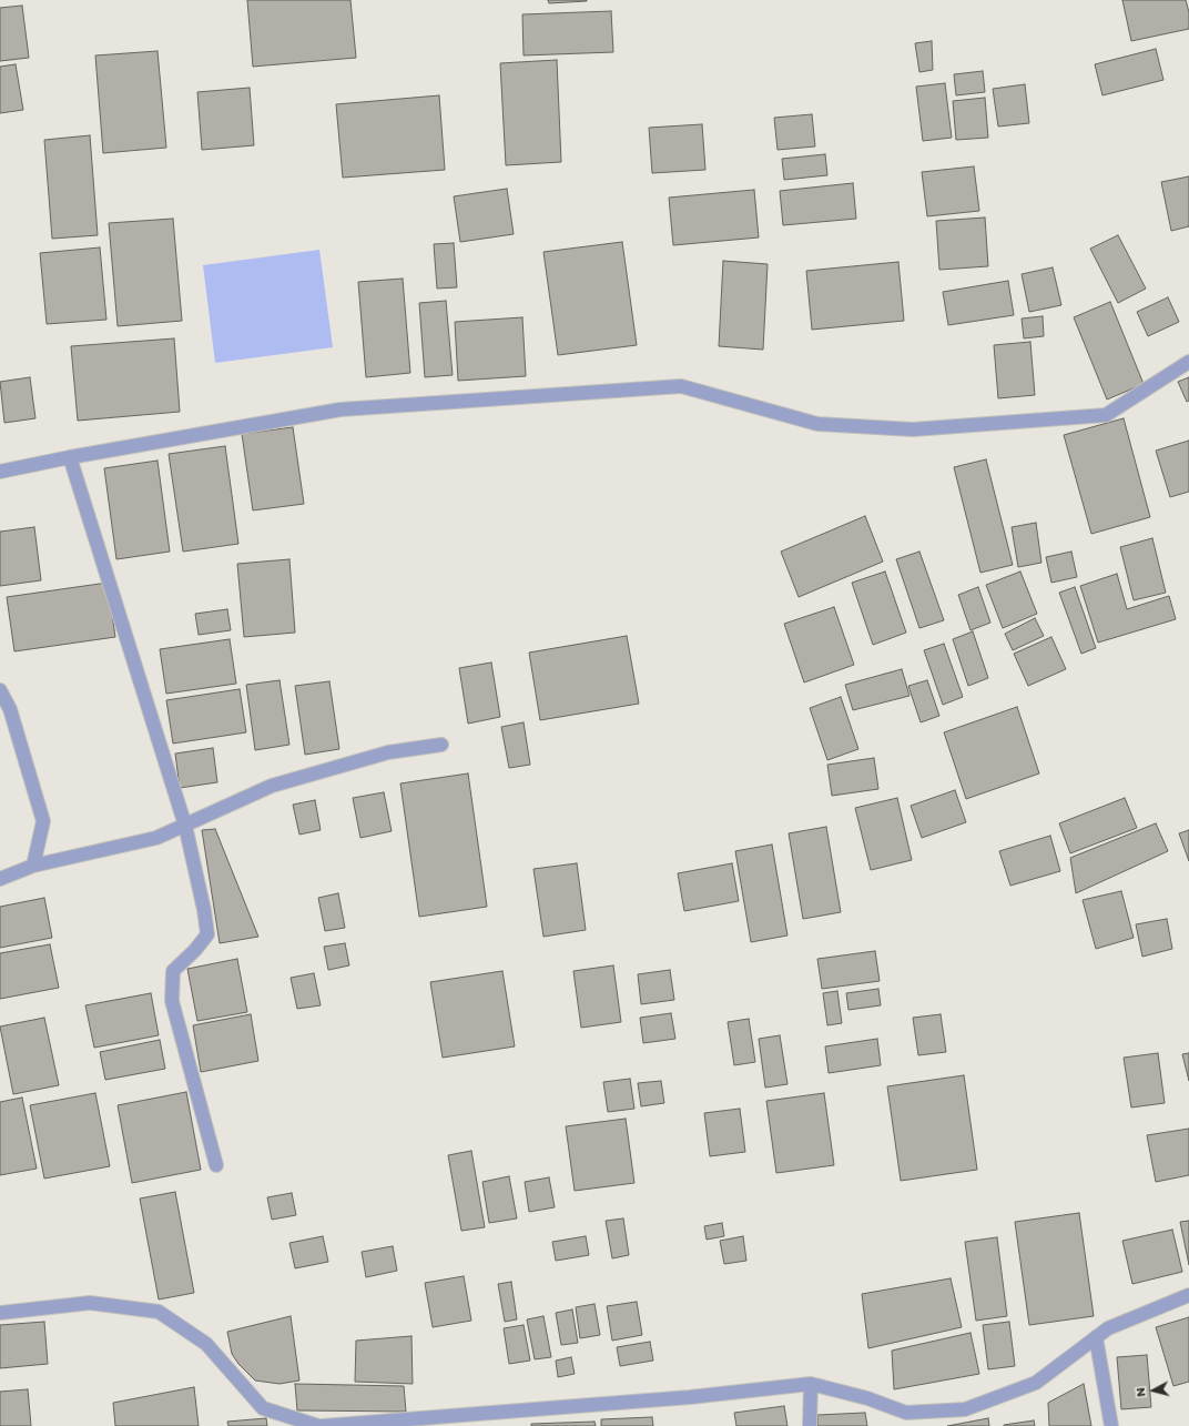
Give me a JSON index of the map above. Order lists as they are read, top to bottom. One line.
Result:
{"north":"left"}
